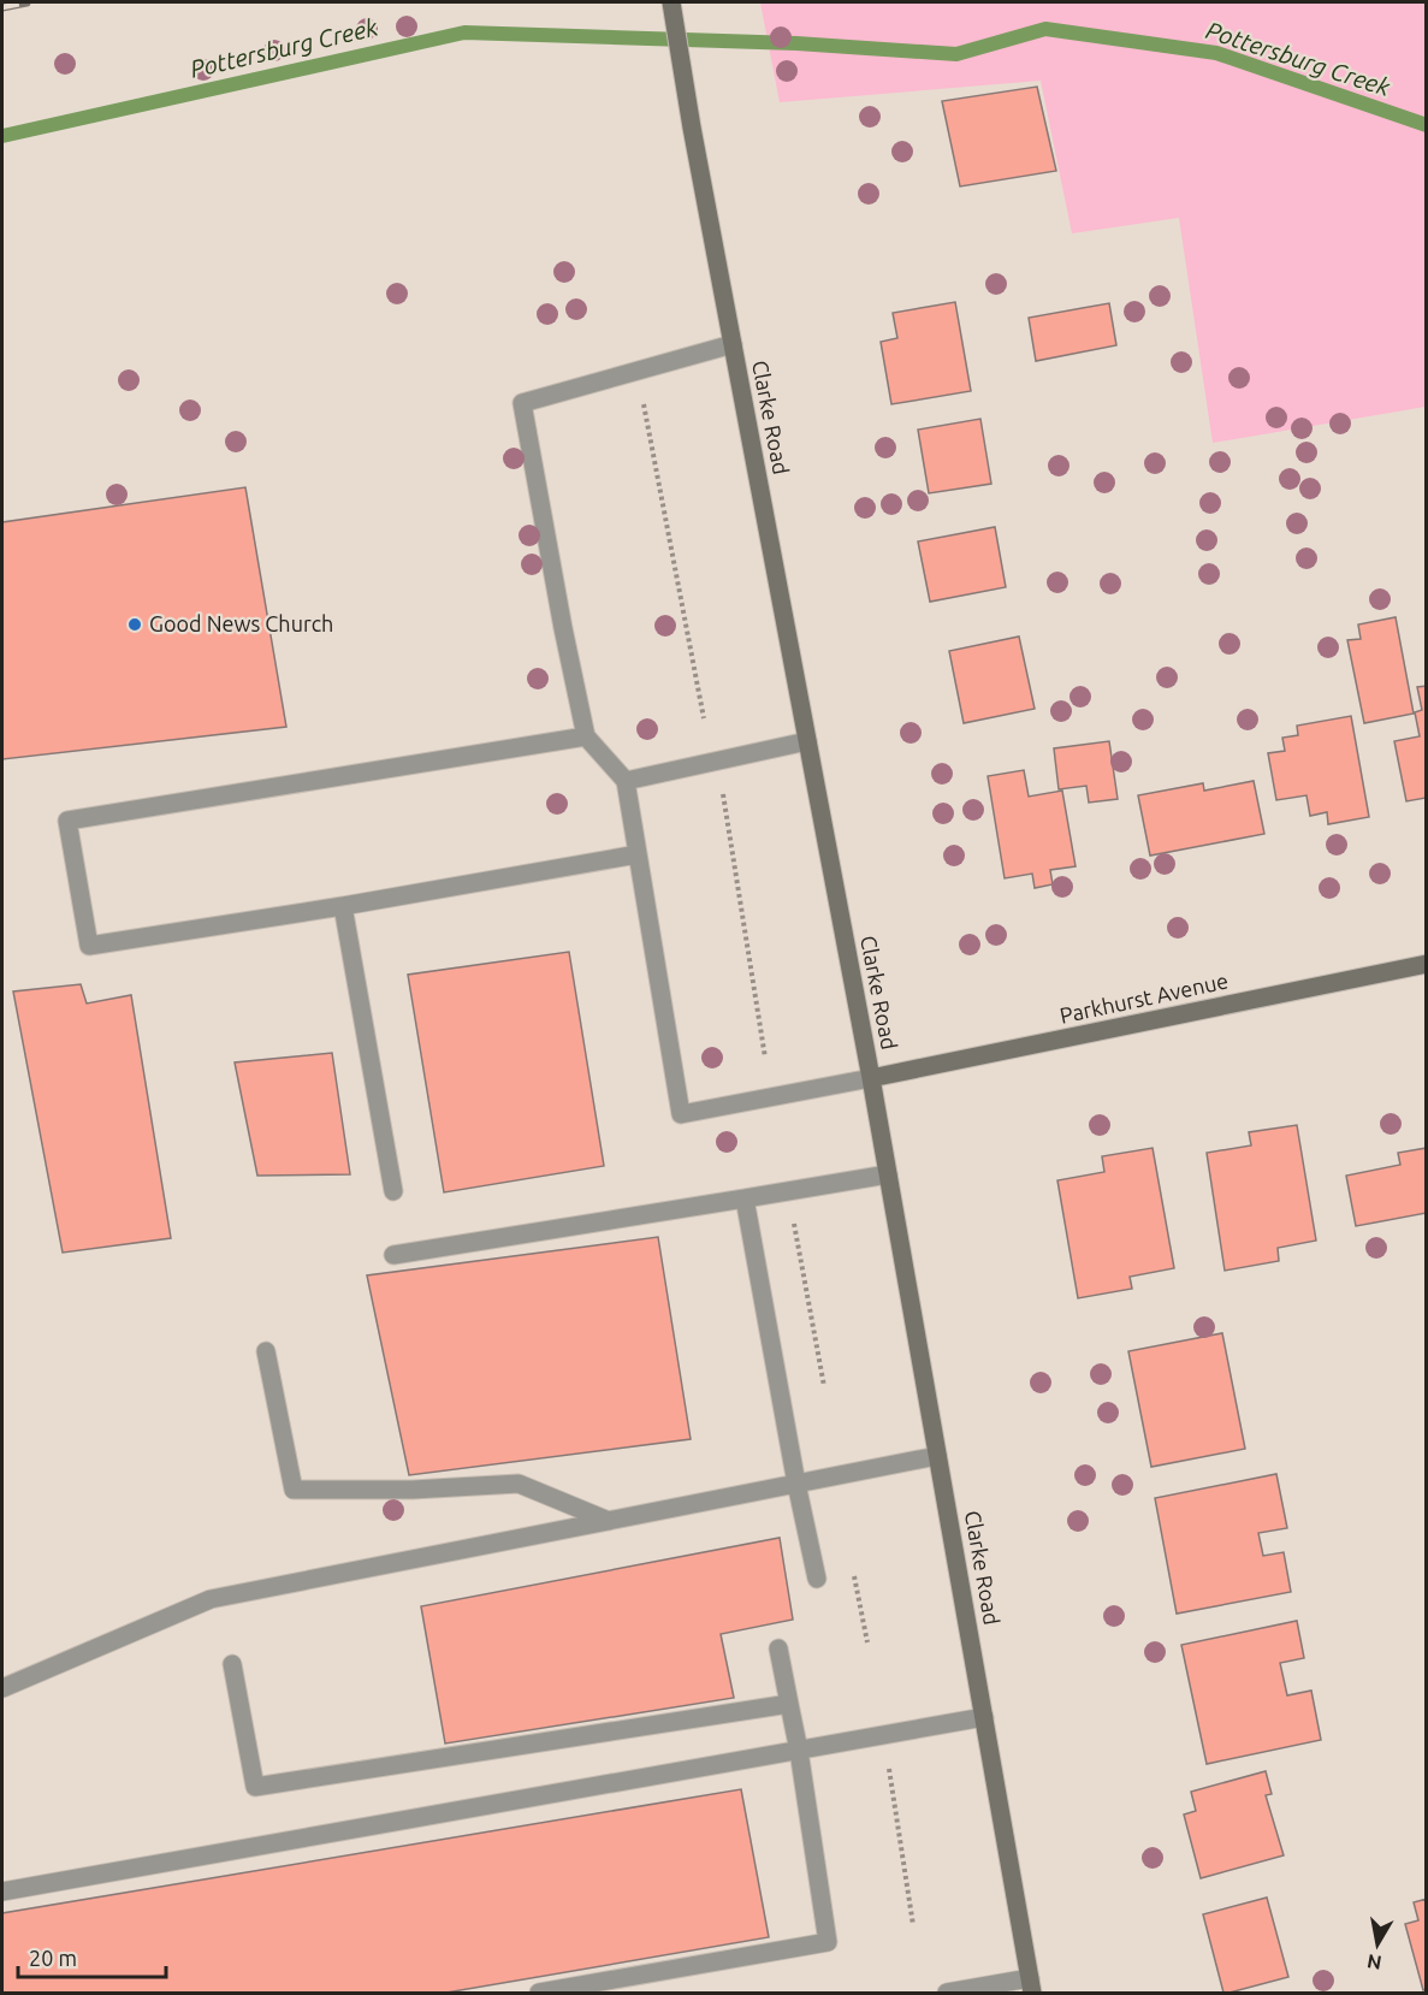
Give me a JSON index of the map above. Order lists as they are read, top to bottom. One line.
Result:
{"streets":{"main road":["Clarke Road","Parkhurst Avenue"]},"crossings":[["Clarke Road","Parkhurst Avenue"]],"water":["Pottersburg Creek"],"places":["Good News Church"],"scale_bar":"20 m","north":"bottom"}
